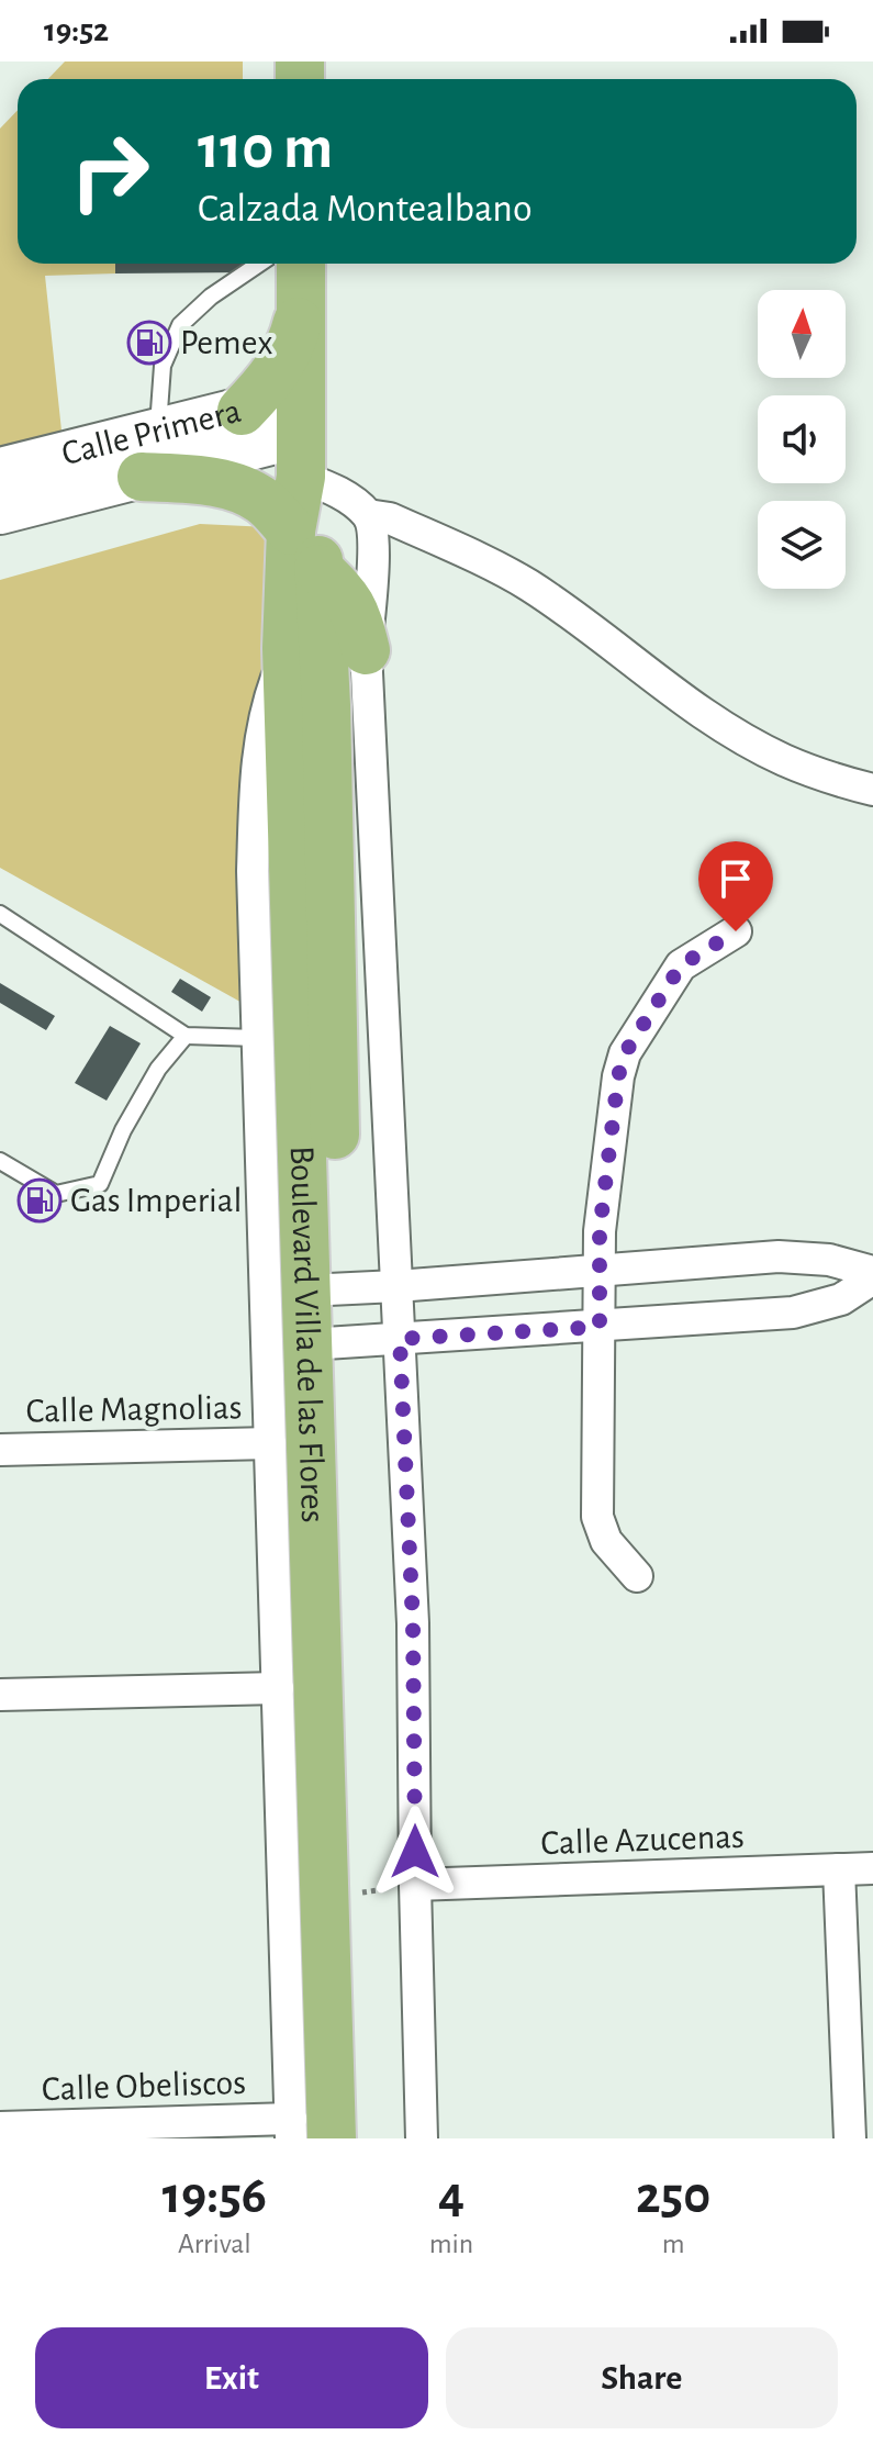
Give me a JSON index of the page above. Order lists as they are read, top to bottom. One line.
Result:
{"streets":{"highway":["Boulevard Villa de las Flores"],"main road":["Calle Primera"],"street":["Calle Magnolias","Calle Azucenas","Calle Obeliscos"]},"crossings":[["Boulevard Villa de las Flores","Calle Obeliscos"]],"places":{"fuel station":["Pemex","Gas Imperial"]},"north":"top","page":{"status":"19:52","turn":["110 m","Calzada Montealbano"],"eta":["19:56","Arrival","4","min","250","m"],"buttons":["Exit","Share"]}}
